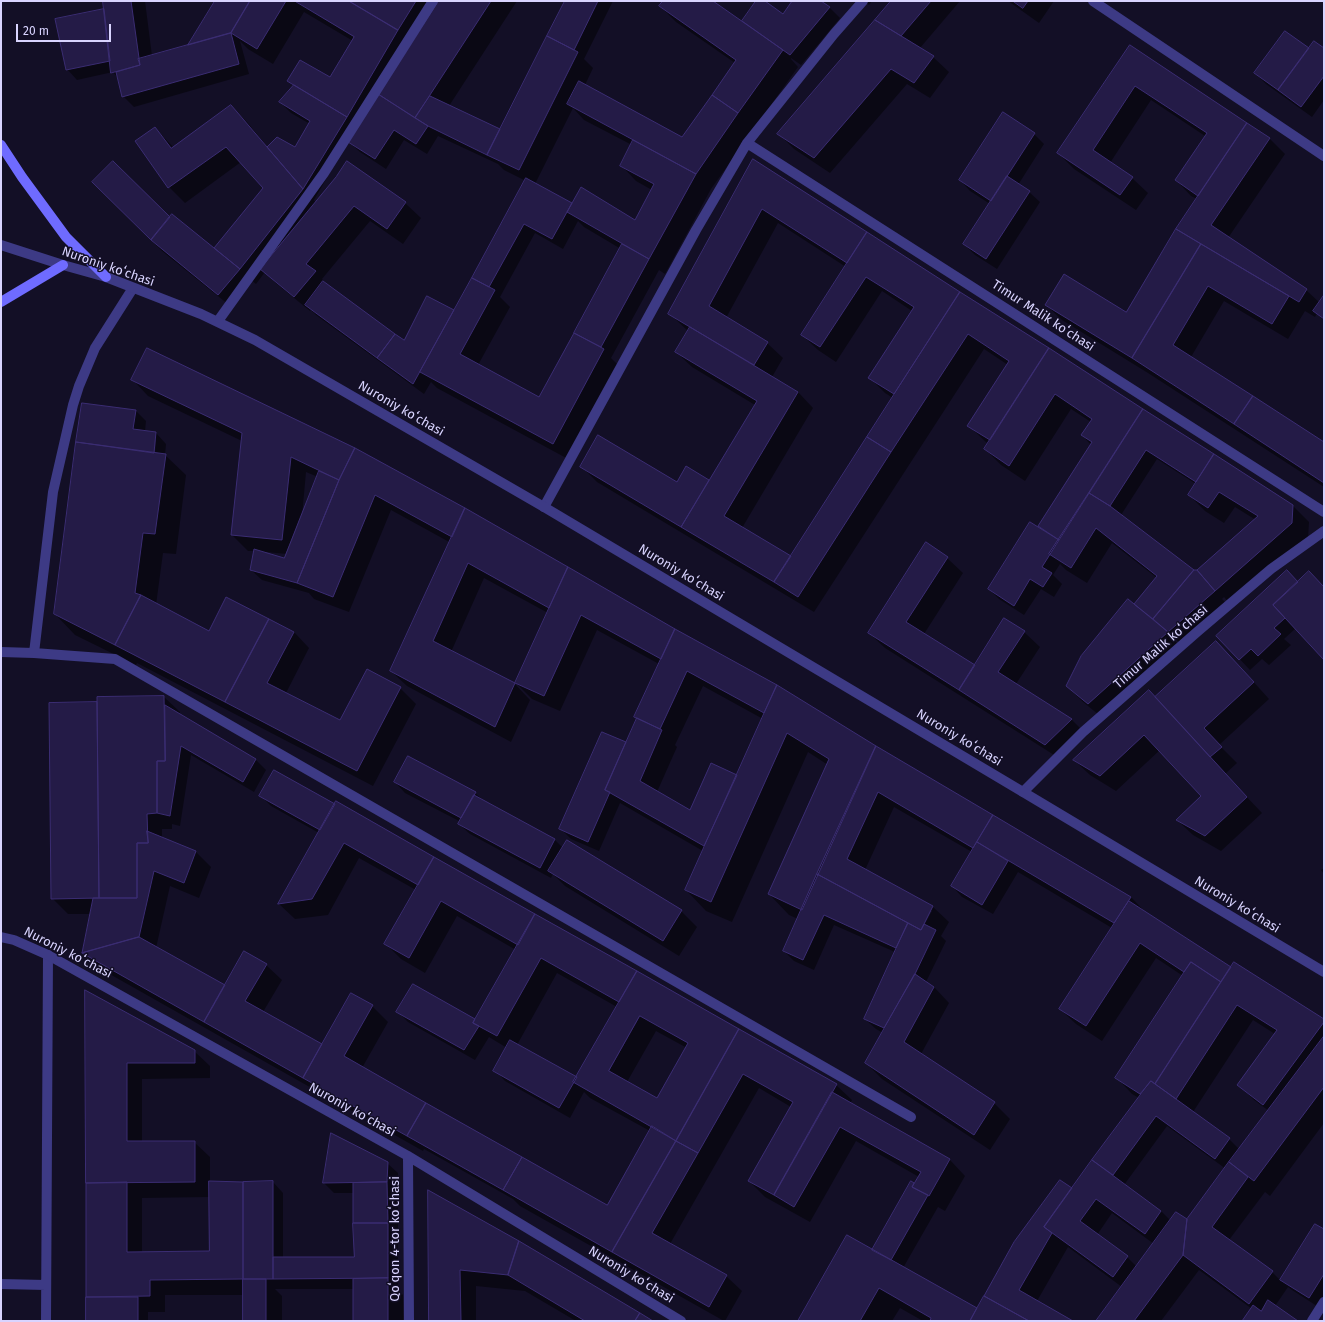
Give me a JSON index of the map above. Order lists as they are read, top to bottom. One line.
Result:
{"streets":{"street":["Nuroniy koʻchasi","Timur Malik koʻchasi","Qoʻqon 4-tor koʻchasi"]},"crossings":[["Nuroniy koʻchasi","Timur Malik koʻchasi"],["Nuroniy koʻchasi","Qoʻqon 4-tor koʻchasi"]],"scale_bar":"20 m"}
